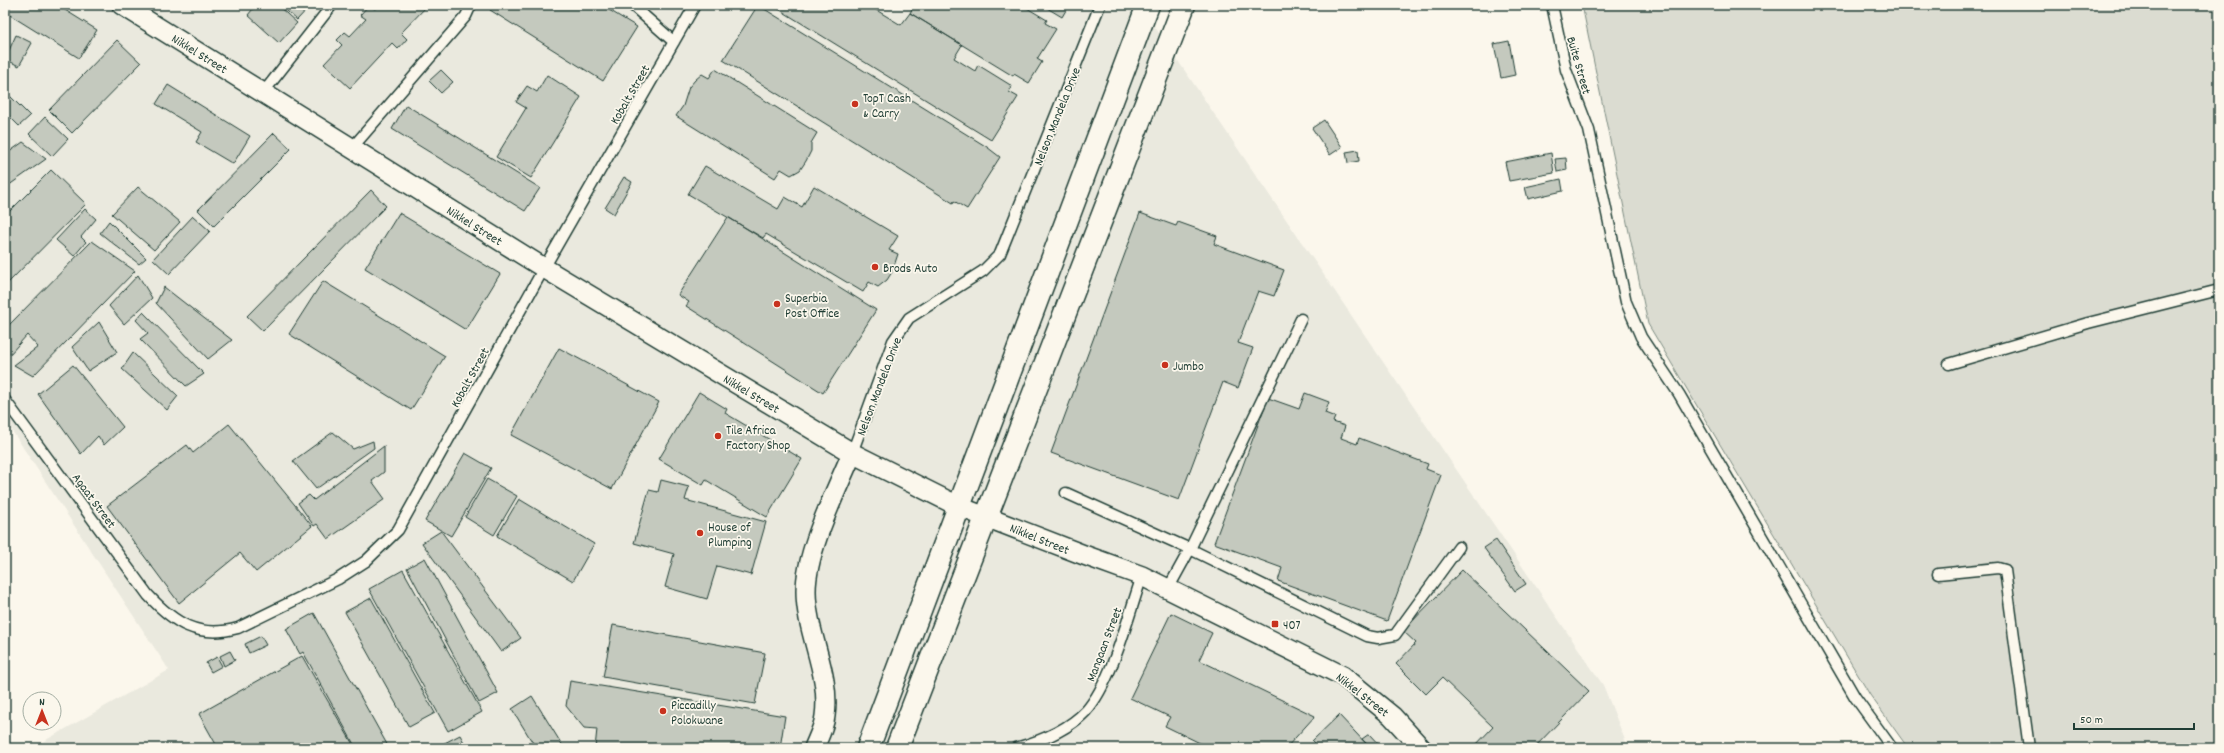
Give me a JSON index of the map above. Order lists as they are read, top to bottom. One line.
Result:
{"streets":{"street":["Nikkel Street","Nelson Mandela Drive"],"lane":["Buite Street","Kobalt Street","Agaat Street","Mangaan Street"]},"crossings":[["Nikkel Street","Kobalt Street"],["Nikkel Street","Nelson Mandela Drive"],["Nikkel Street","Mangaan Street"],["Kobalt Street","Agaat Street"]],"places":{"other":["TopT Cash & Carry","Brods Auto","Superbia Post Office","Jumbo","Tile Africa Factory Shop","House of Plumping","Piccadilly Polokwane"],"transit":["407"]},"scale_bar":"50 m","north":"top"}
